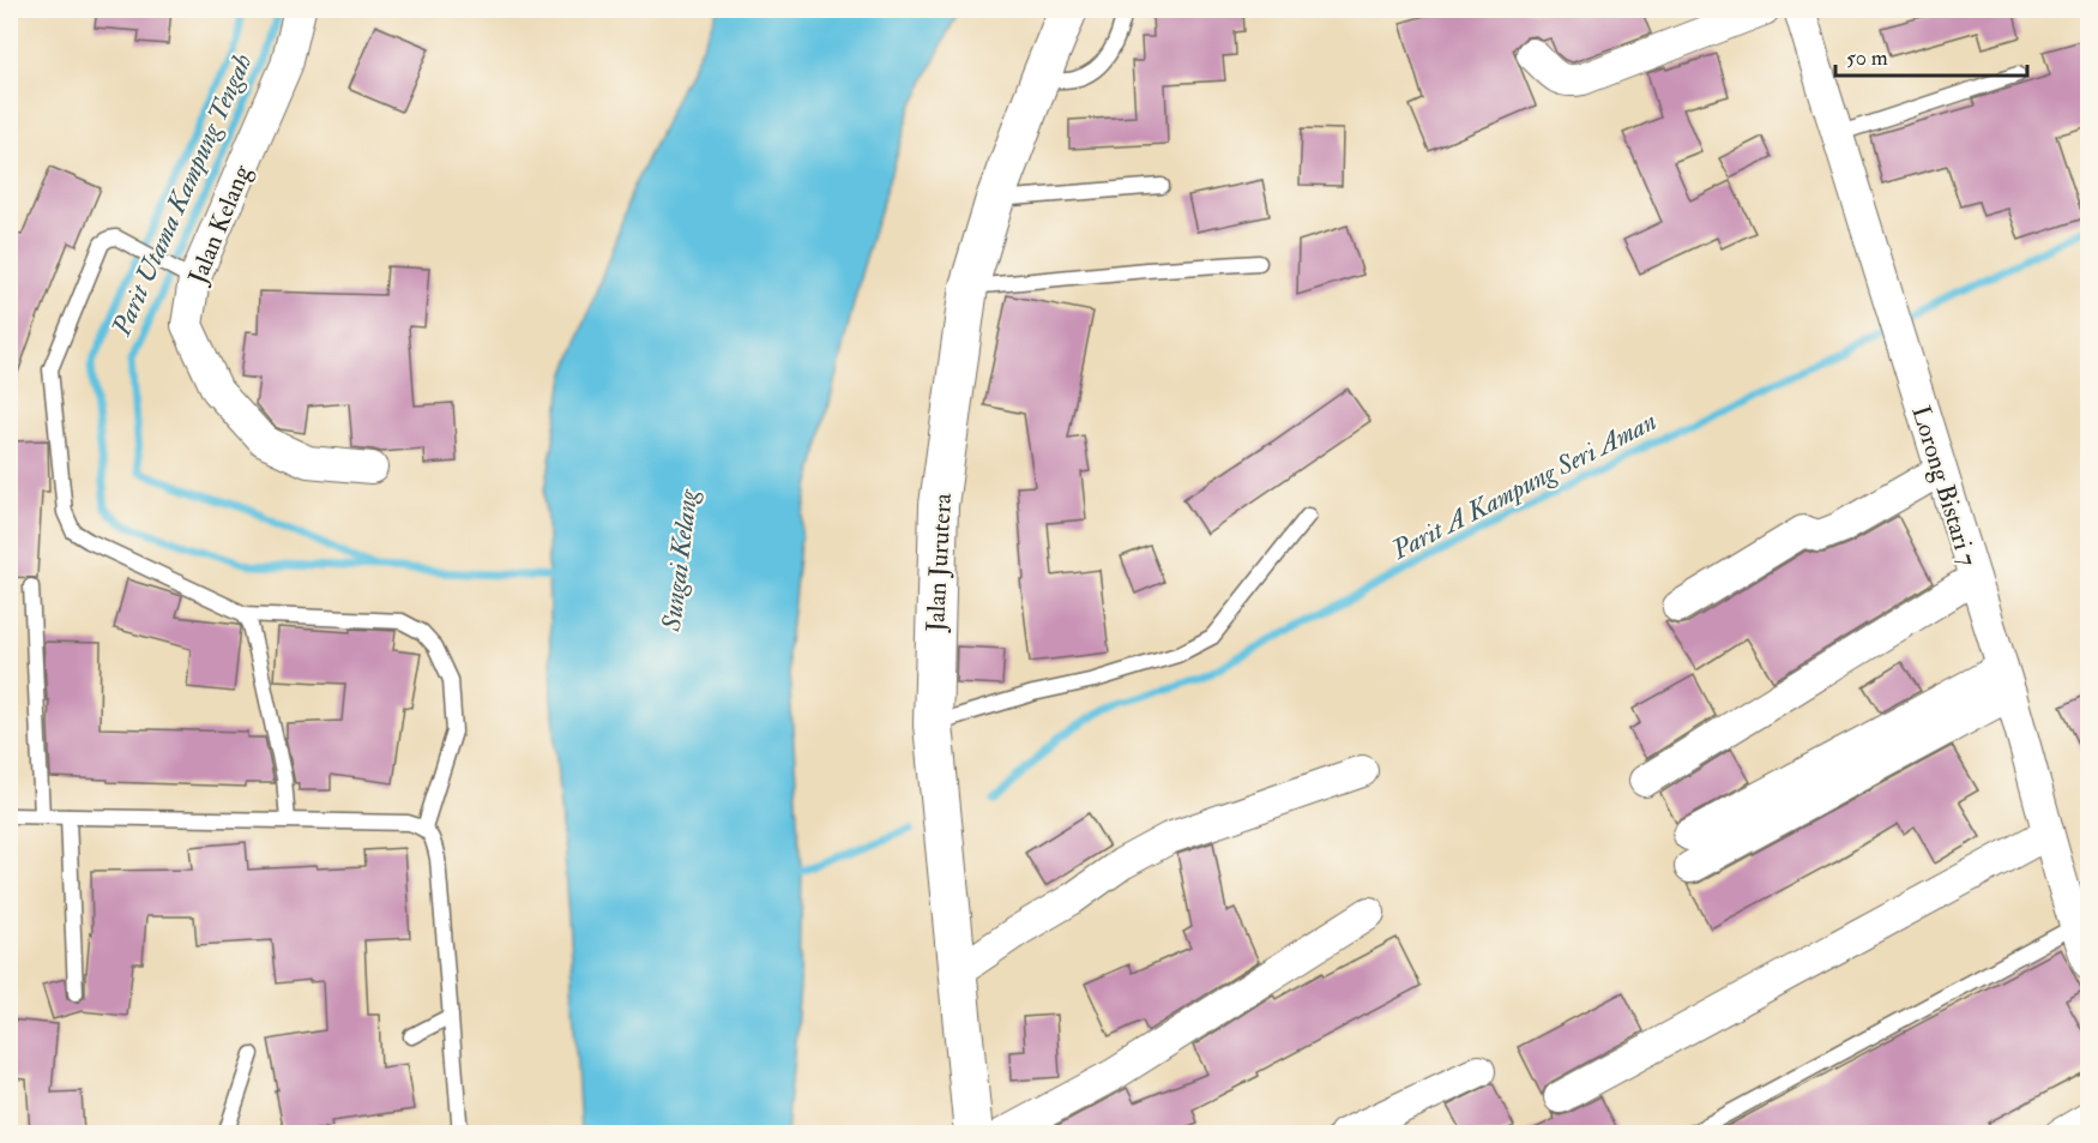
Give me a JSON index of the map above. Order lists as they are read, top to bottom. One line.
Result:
{"streets":{"street":["Jalan Kelang","Lorong Bistari 7","Jalan Jurutera"]},"water":["Parit Utama Kampung Tengah","Parit A Kampung Seri Aman","Sungai Kelang"],"scale_bar":"50 m"}
